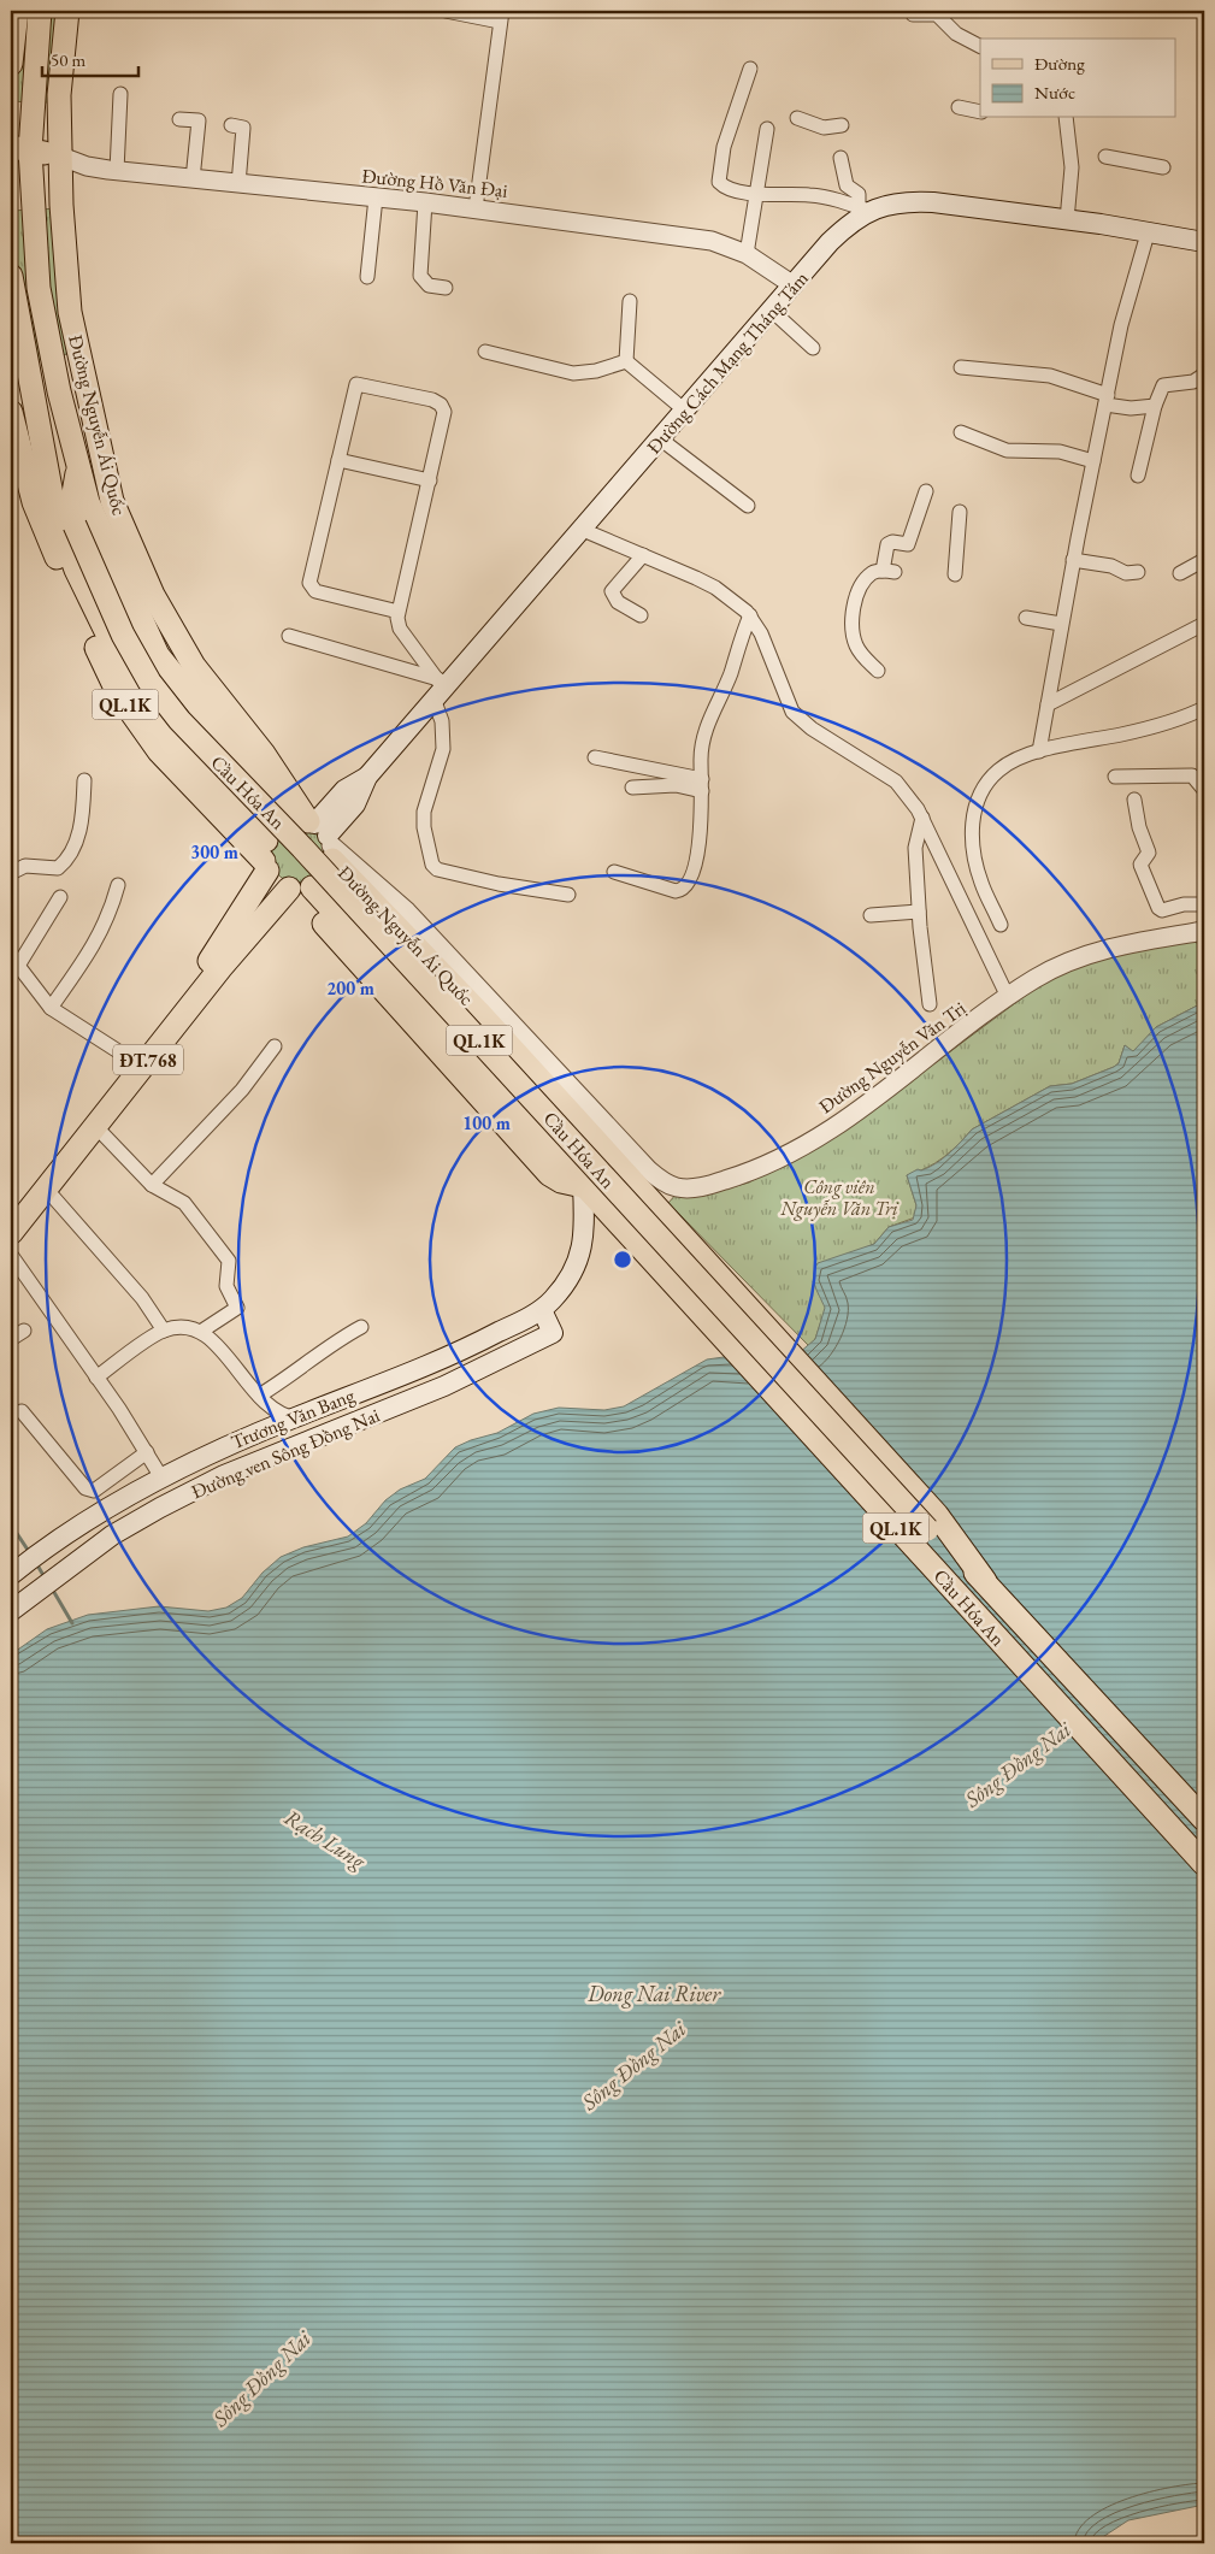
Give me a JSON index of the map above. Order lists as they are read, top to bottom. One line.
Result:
{"streets":{"main road":["Đường Cách Mạng Tháng Tám","Đường Nguyễn Ái Quốc","QL.1K","Cầu Hóa An","ĐT.768","Trương Văn Bang","Đường ven Sông Đồng Nai"],"street":["Đường Hồ Văn Đại","Đường Nguyễn Văn Trị"]},"crossings":[["Đường Hồ Văn Đại","Đường Cách Mạng Tháng Tám"],["Đường Hồ Văn Đại","Đường Nguyễn Ái Quốc"],["Đường Cách Mạng Tháng Tám","Đường Nguyễn Ái Quốc"],["Đường Cách Mạng Tháng Tám","QL.1K"],["Đường Cách Mạng Tháng Tám","ĐT.768"],["Đường Nguyễn Ái Quốc","QL.1K"],["Đường Nguyễn Ái Quốc","Cầu Hóa An"],["Đường Nguyễn Ái Quốc","Đường Nguyễn Văn Trị"],["Đường Nguyễn Ái Quốc","ĐT.768"],["Đường Nguyễn Ái Quốc","Trương Văn Bang"],["QL.1K","Cầu Hóa An"],["QL.1K","ĐT.768"],["QL.1K","Trương Văn Bang"],["Cầu Hóa An","Trương Văn Bang"],["Trương Văn Bang","Đường ven Sông Đồng Nai"]],"water":["Sông Đồng Nai","Rạch Lung","Dong Nai River"],"parks":["Công viên Nguyễn Văn Trị"],"legend":["Đường","Nước"],"scale_bar":"50 m","rings":["300 m","200 m","100 m"]}
